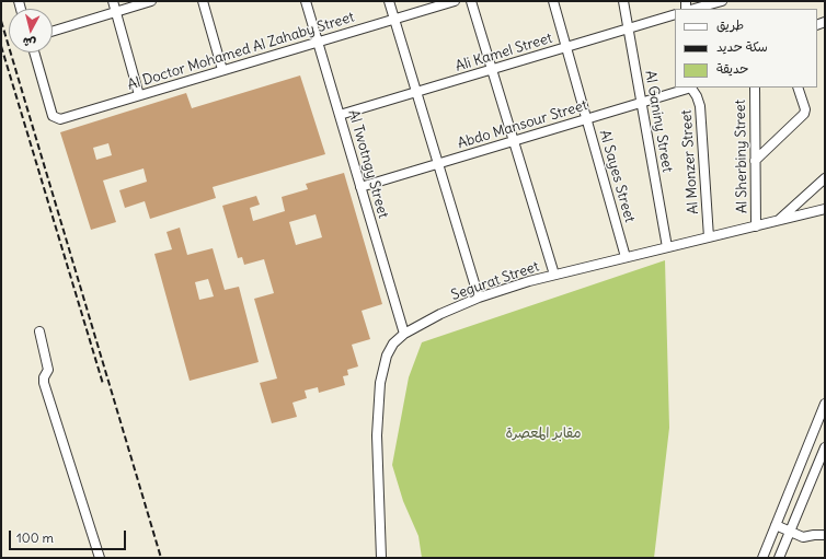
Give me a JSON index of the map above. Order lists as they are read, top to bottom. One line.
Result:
{"streets":{"street":["Al Doctor Mohamed Al Zahaby Street","Ali Kamel Street","Al Ganiny Street","Abdo Mansour Street","Al Sherbiny Street","Al Monzer Street","Al Twotngy Street","Al Sayes Street","Segurat Street"]},"crossings":[["Al Doctor Mohamed Al Zahaby Street","Al Twotngy Street"],["Ali Kamel Street","Al Ganiny Street"],["Ali Kamel Street","Al Twotngy Street"],["Ali Kamel Street","Al Sayes Street"],["Al Ganiny Street","Abdo Mansour Street"],["Al Ganiny Street","Segurat Street"],["Abdo Mansour Street","Al Monzer Street"],["Abdo Mansour Street","Al Twotngy Street"],["Abdo Mansour Street","Al Sayes Street"],["Al Sherbiny Street","Segurat Street"],["Al Monzer Street","Segurat Street"],["Al Twotngy Street","Segurat Street"],["Al Sayes Street","Segurat Street"]],"parks":["مقابر المعصرة"],"legend":["طريق","سكة حديد","حديقة"],"scale_bar":"100 m","north":"bottom"}
